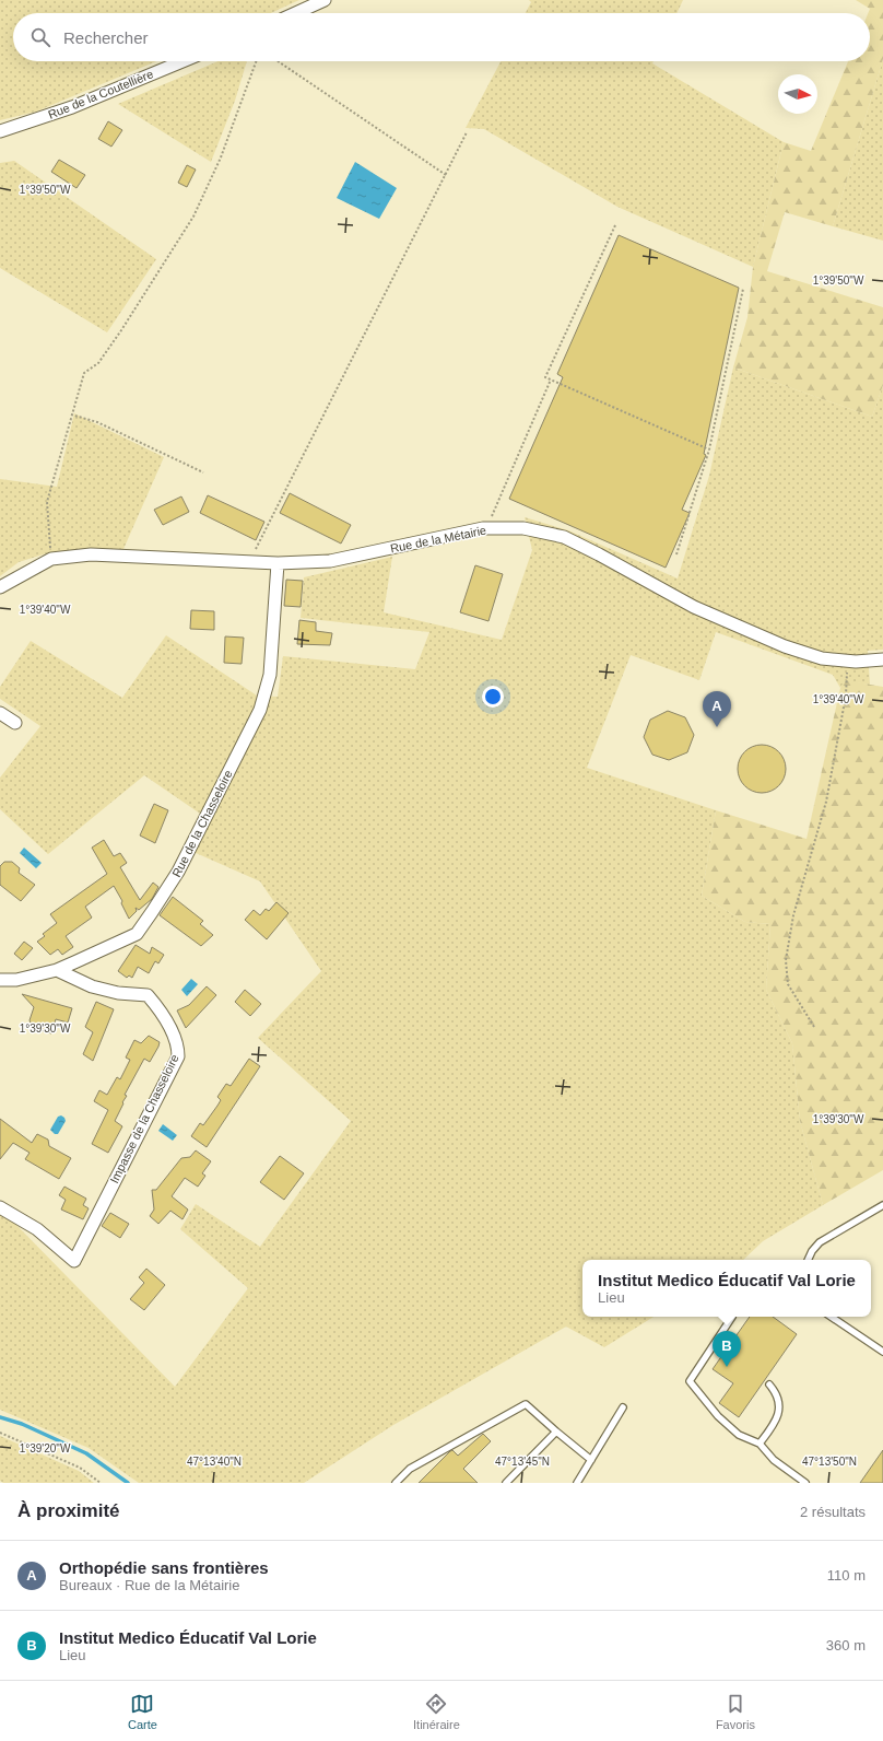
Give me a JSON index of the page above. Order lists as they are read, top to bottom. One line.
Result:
{"streets":{"street":["Rue de la Coutellière","Rue de la Métairie","Rue de la Chasseloire","Impasse de la Chasseloire"]},"crossings":[["Rue de la Métairie","Rue de la Chasseloire"],["Rue de la Chasseloire","Impasse de la Chasseloire"]],"north":"right","page":{"search":"Rechercher","pins":["A","B"],"popup":["Institut Medico Éducatif Val Lorie","Lieu"],"heading":["À proximité","2 résultats"],"list":[{"mark":"A","name":"Orthopédie sans frontières","note":"Bureaux · Rue de la Métairie","value":"110 m"},{"mark":"B","name":"Institut Medico Éducatif Val Lorie","note":"Lieu","value":"360 m"}],"nav":["Carte","Itinéraire","Favoris"]},"coordinates":["1°39'50\"W","1°39'40\"W","1°39'30\"W","1°39'20\"W","47°13'40\"N","47°13'45\"N","47°13'50\"N"]}
